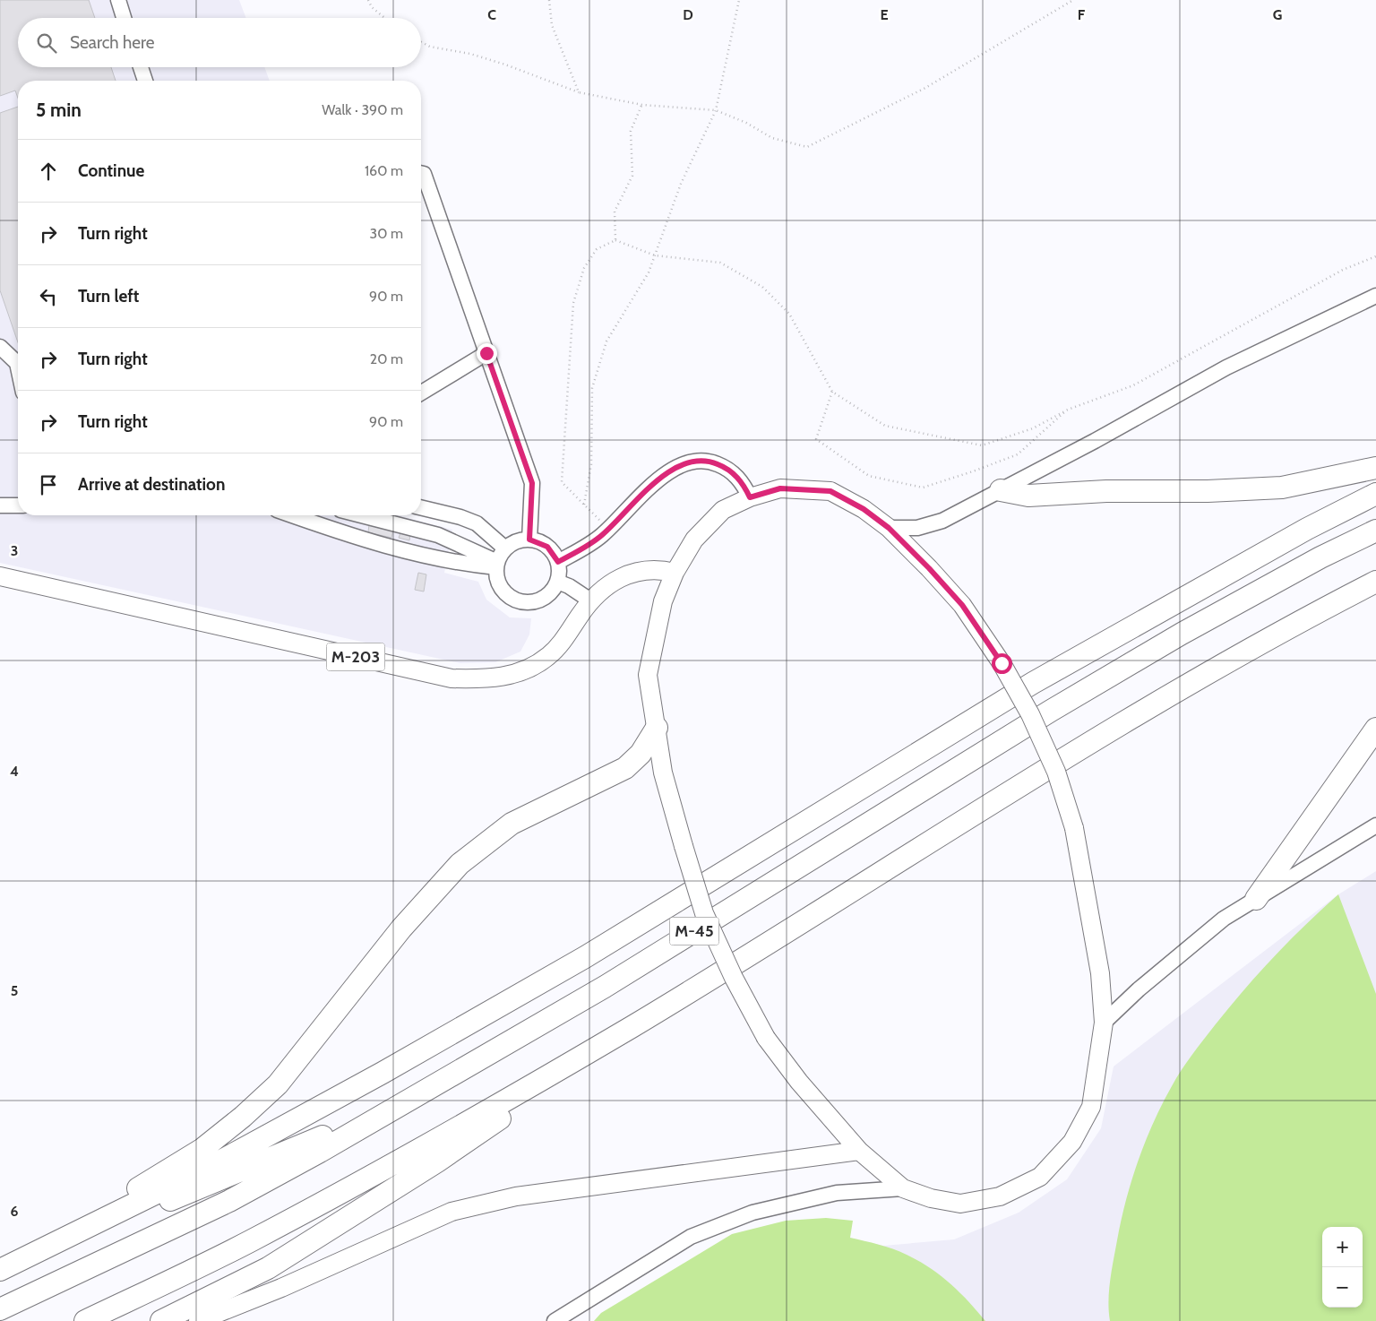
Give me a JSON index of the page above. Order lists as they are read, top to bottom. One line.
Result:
{"streets":{"highway":["M-45"],"main road":["M-203"]},"page":{"search":"Search here","heading":["5 min","Walk · 390 m"],"list":[["Continue","160 m"],["Turn right","30 m"],["Turn left","90 m"],["Turn right","20 m"],["Turn right","90 m"],"Arrive at destination"],"map_buttons":["+","−"]},"grid":{"columns":["C","D","E","F","G"],"rows":["3","4","5","6"]}}
